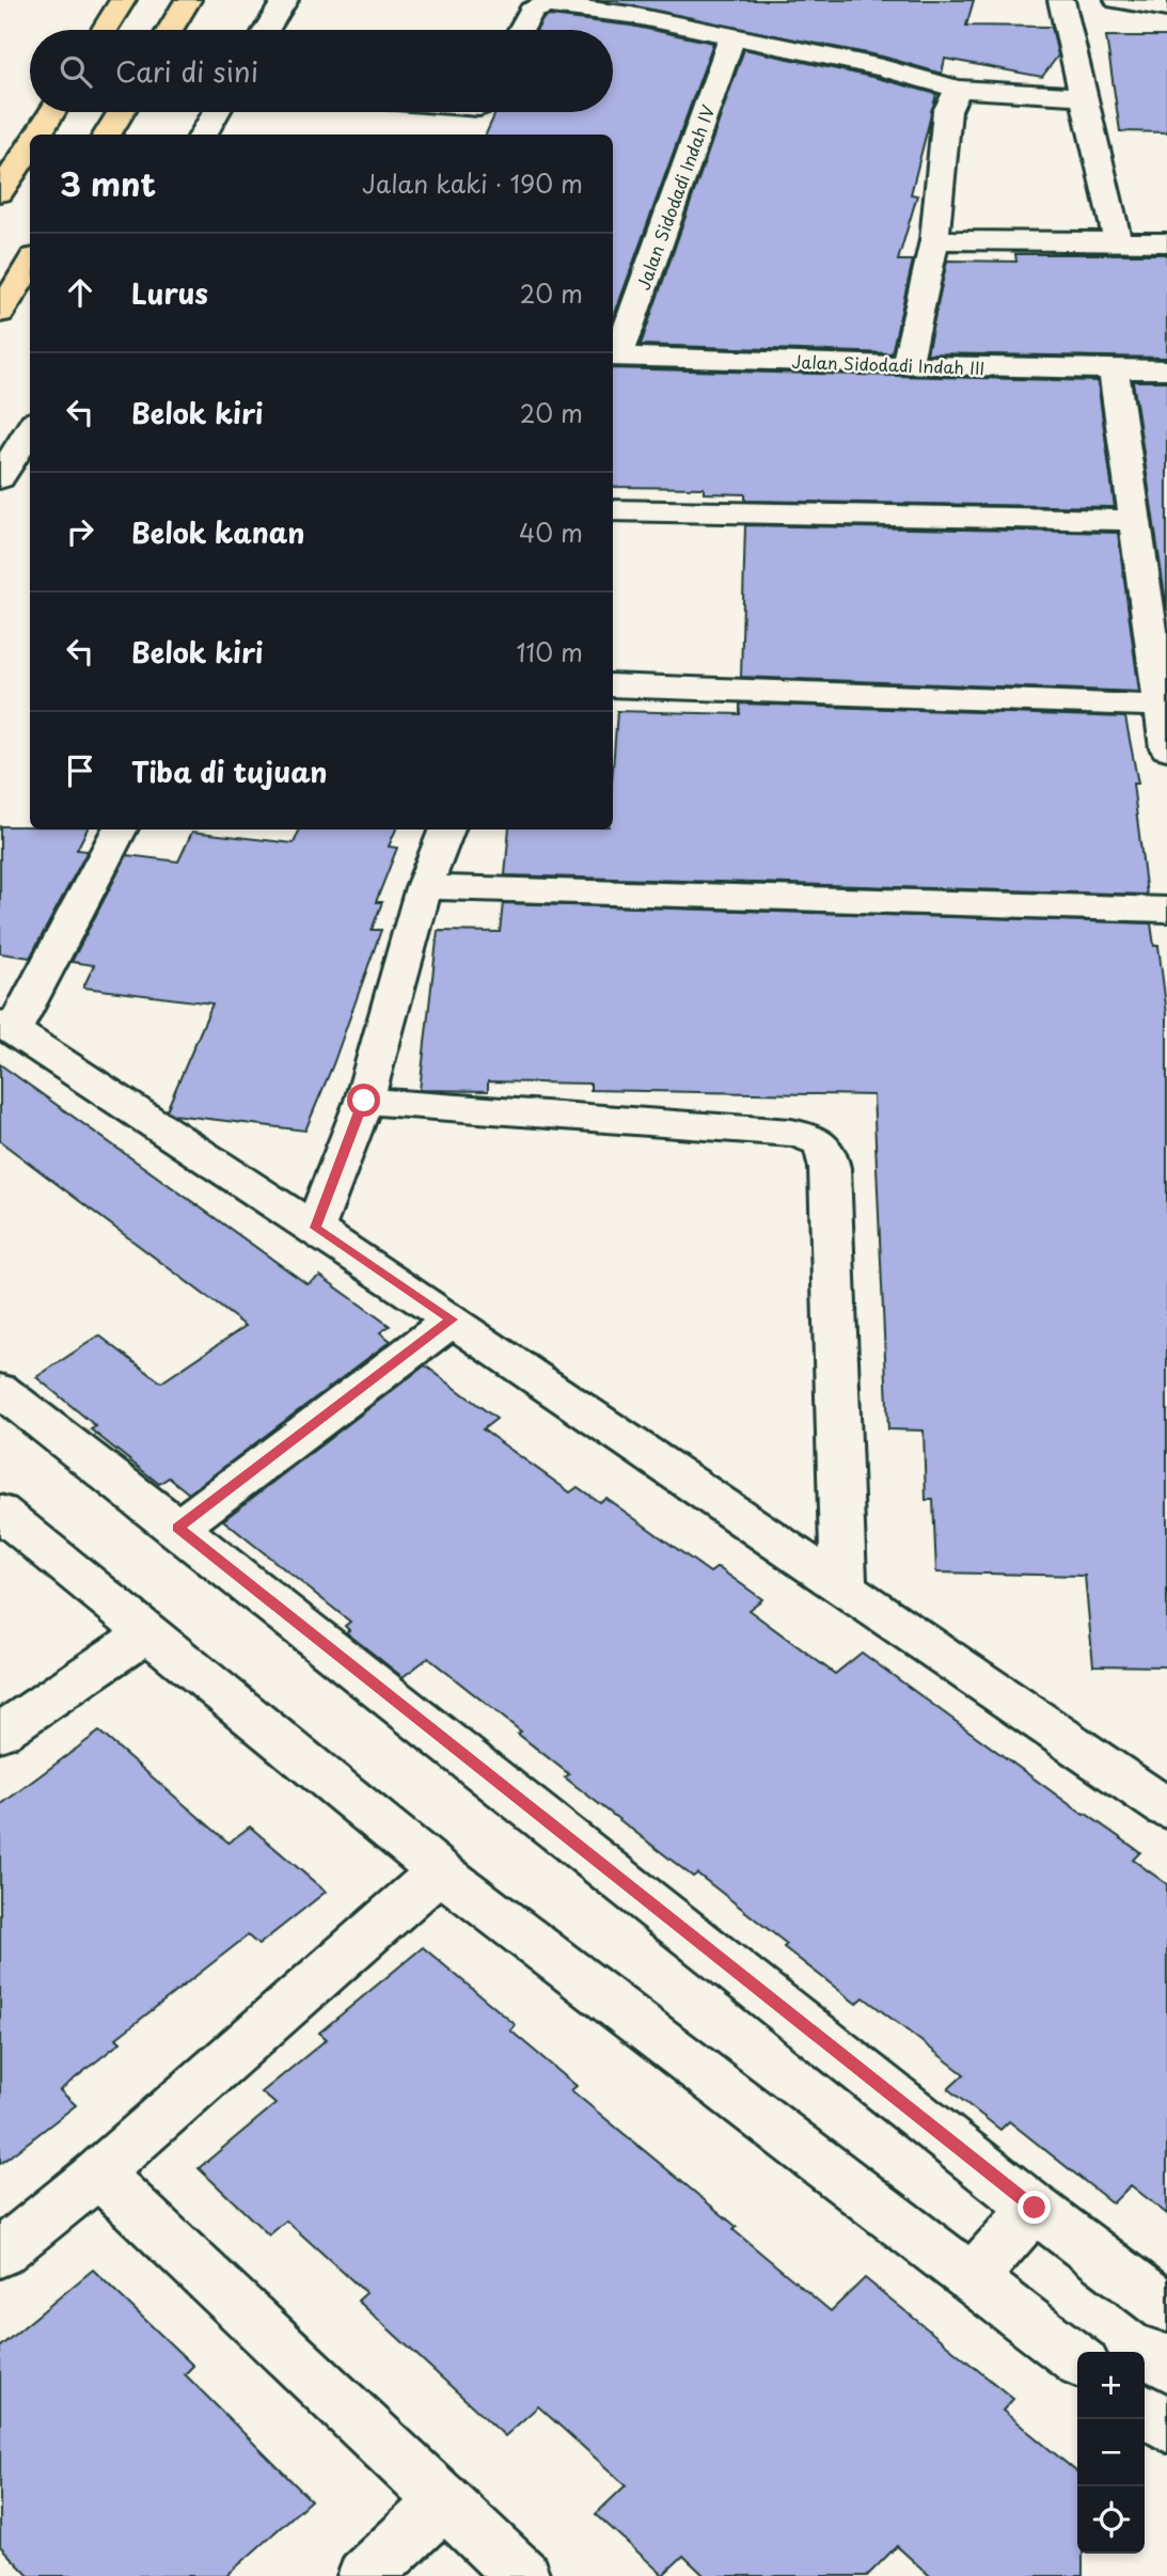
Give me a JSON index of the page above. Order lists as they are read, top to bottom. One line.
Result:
{"streets":{"street":["Jalan Sidodadi Indah IV","Jalan Sidodadi Indah III"]},"crossings":[["Jalan Sidodadi Indah IV","Jalan Sidodadi Indah III"]],"page":{"search":"Cari di sini","heading":["3 mnt","Jalan kaki · 190 m"],"list":[["Lurus","20 m"],["Belok kiri","20 m"],["Belok kanan","40 m"],["Belok kiri","110 m"],"Tiba di tujuan"],"map_buttons":["+","−"]}}
